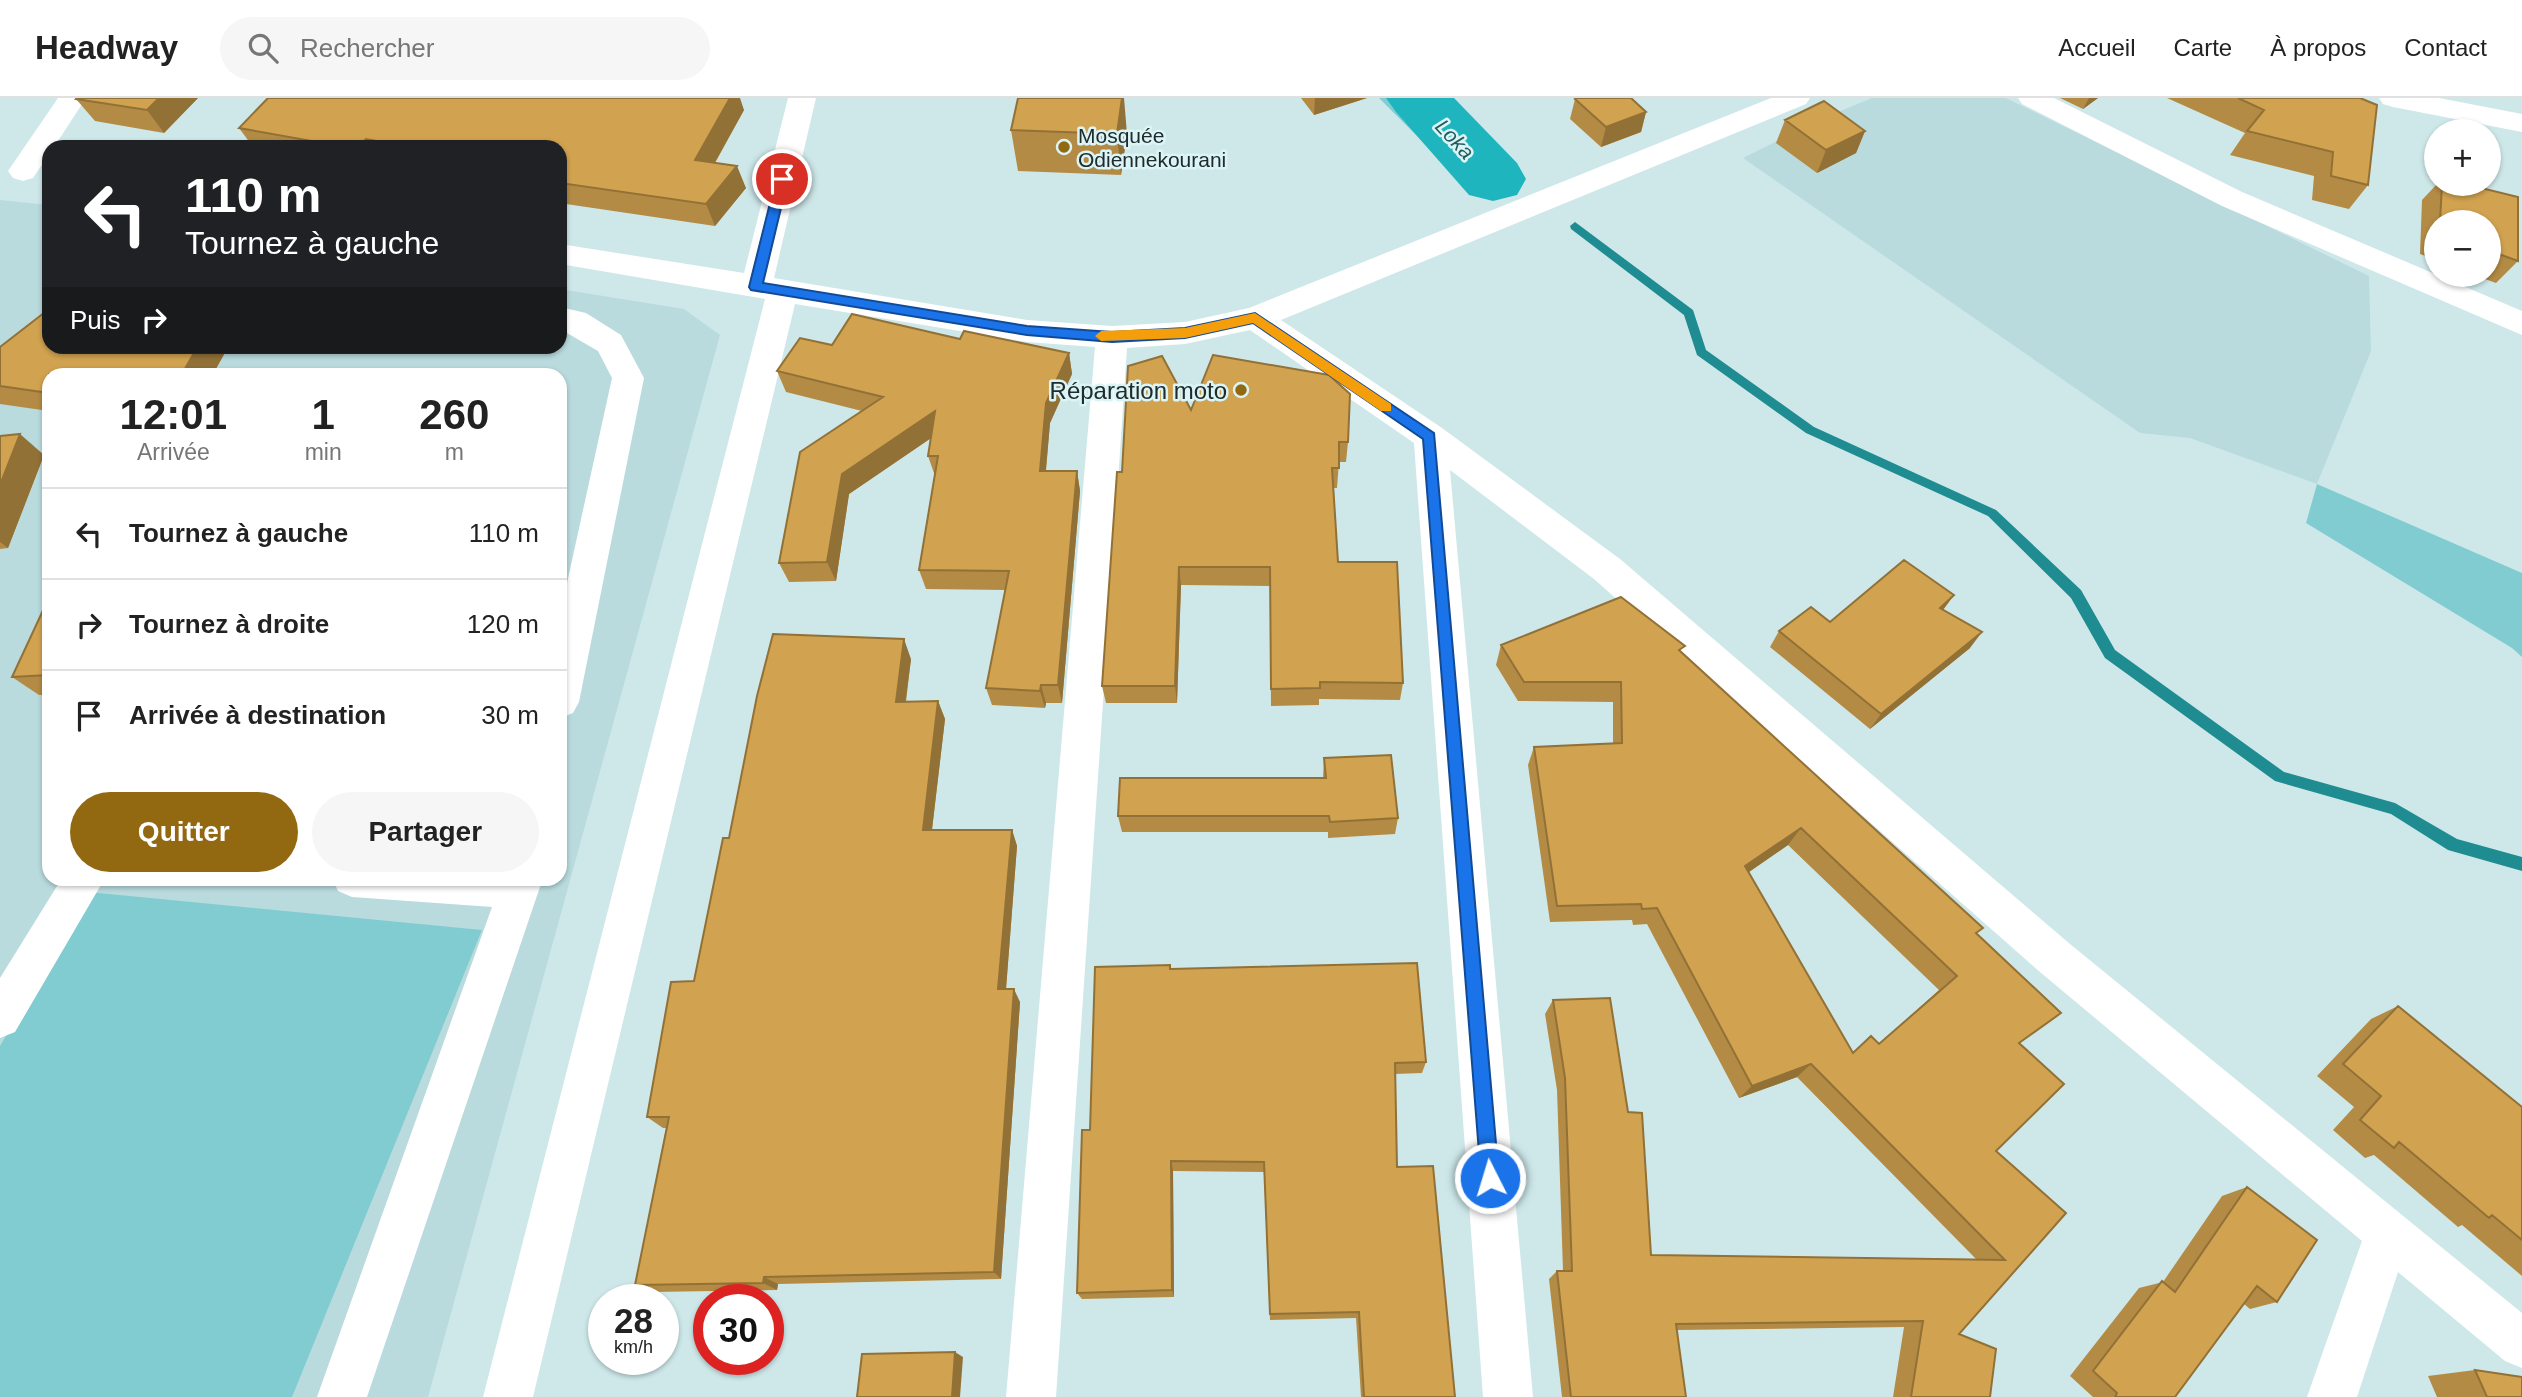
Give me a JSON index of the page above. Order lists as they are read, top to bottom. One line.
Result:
{"water":["Loka"],"places":["Mosquée Odiennekourani","Réparation moto"],"page":{"header":"Headway","search":"Rechercher","nav":["Accueil","Carte","À propos","Contact"],"map_buttons":["+","−"],"turn":["110 m","Tournez à gauche"],"then":"Puis","eta":["12:01","Arrivée","1","min","260","m"],"list":[{"name":"Tournez à gauche","value":"110 m"},{"name":"Tournez à droite","value":"120 m"},{"name":"Arrivée à destination","value":"30 m"}],"buttons":["Quitter","Partager"],"speed":"28 km/h","limit":"30"}}
